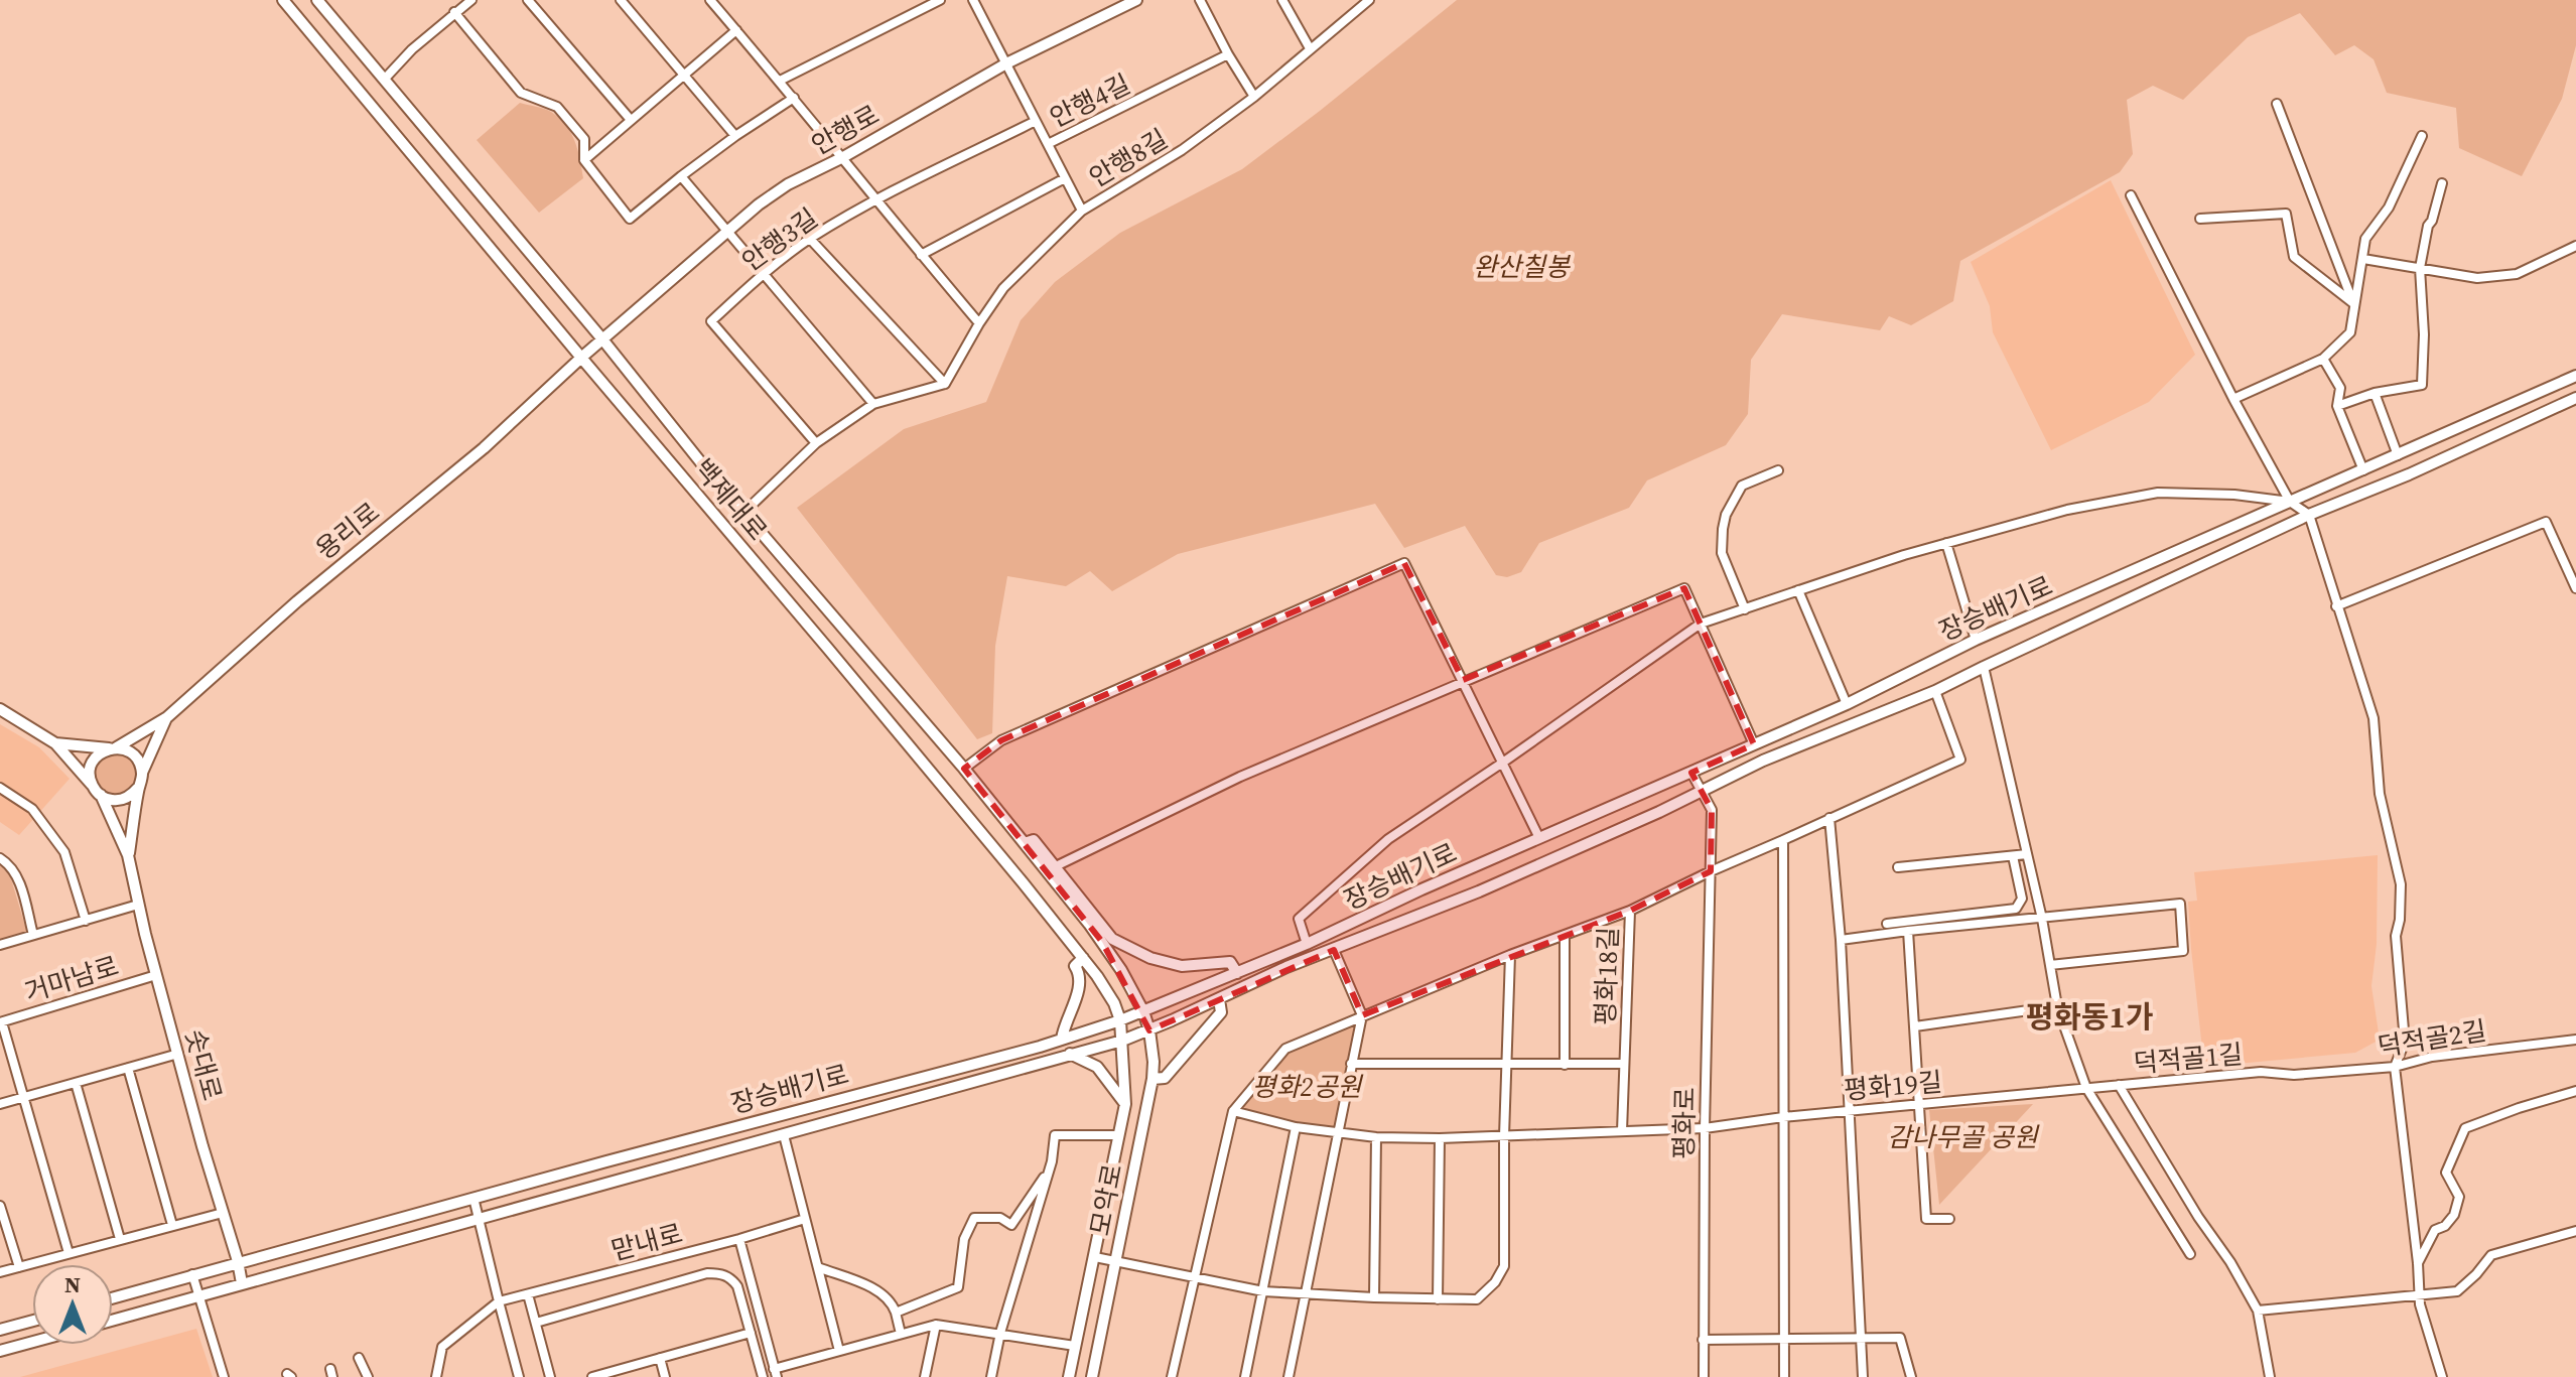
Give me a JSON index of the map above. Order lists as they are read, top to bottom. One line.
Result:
{"streets":{"street":["안행4길","안행로","안행8길","안행3길","백제대로","용리로","장승배기로","평화18길","거마남로","덕적골2길","덕적골1길","솟대로","평화19길","평화로","모악로","맏내로"]},"crossings":[["안행4길","안행로"],["안행4길","안행8길"],["안행4길","안행3길"],["안행로","백제대로"],["안행로","용리로"],["백제대로","용리로"],["백제대로","장승배기로"],["백제대로","모악로"],["장승배기로","솟대로"],["장승배기로","평화로"],["장승배기로","모악로"],["거마남로","솟대로"],["덕적골2길","덕적골1길"],["덕적골1길","평화19길"],["평화19길","평화로"]],"districts":["평화동1가"],"parks":["완산칠봉","평화2공원","감나무골 공원"],"north":"top"}
